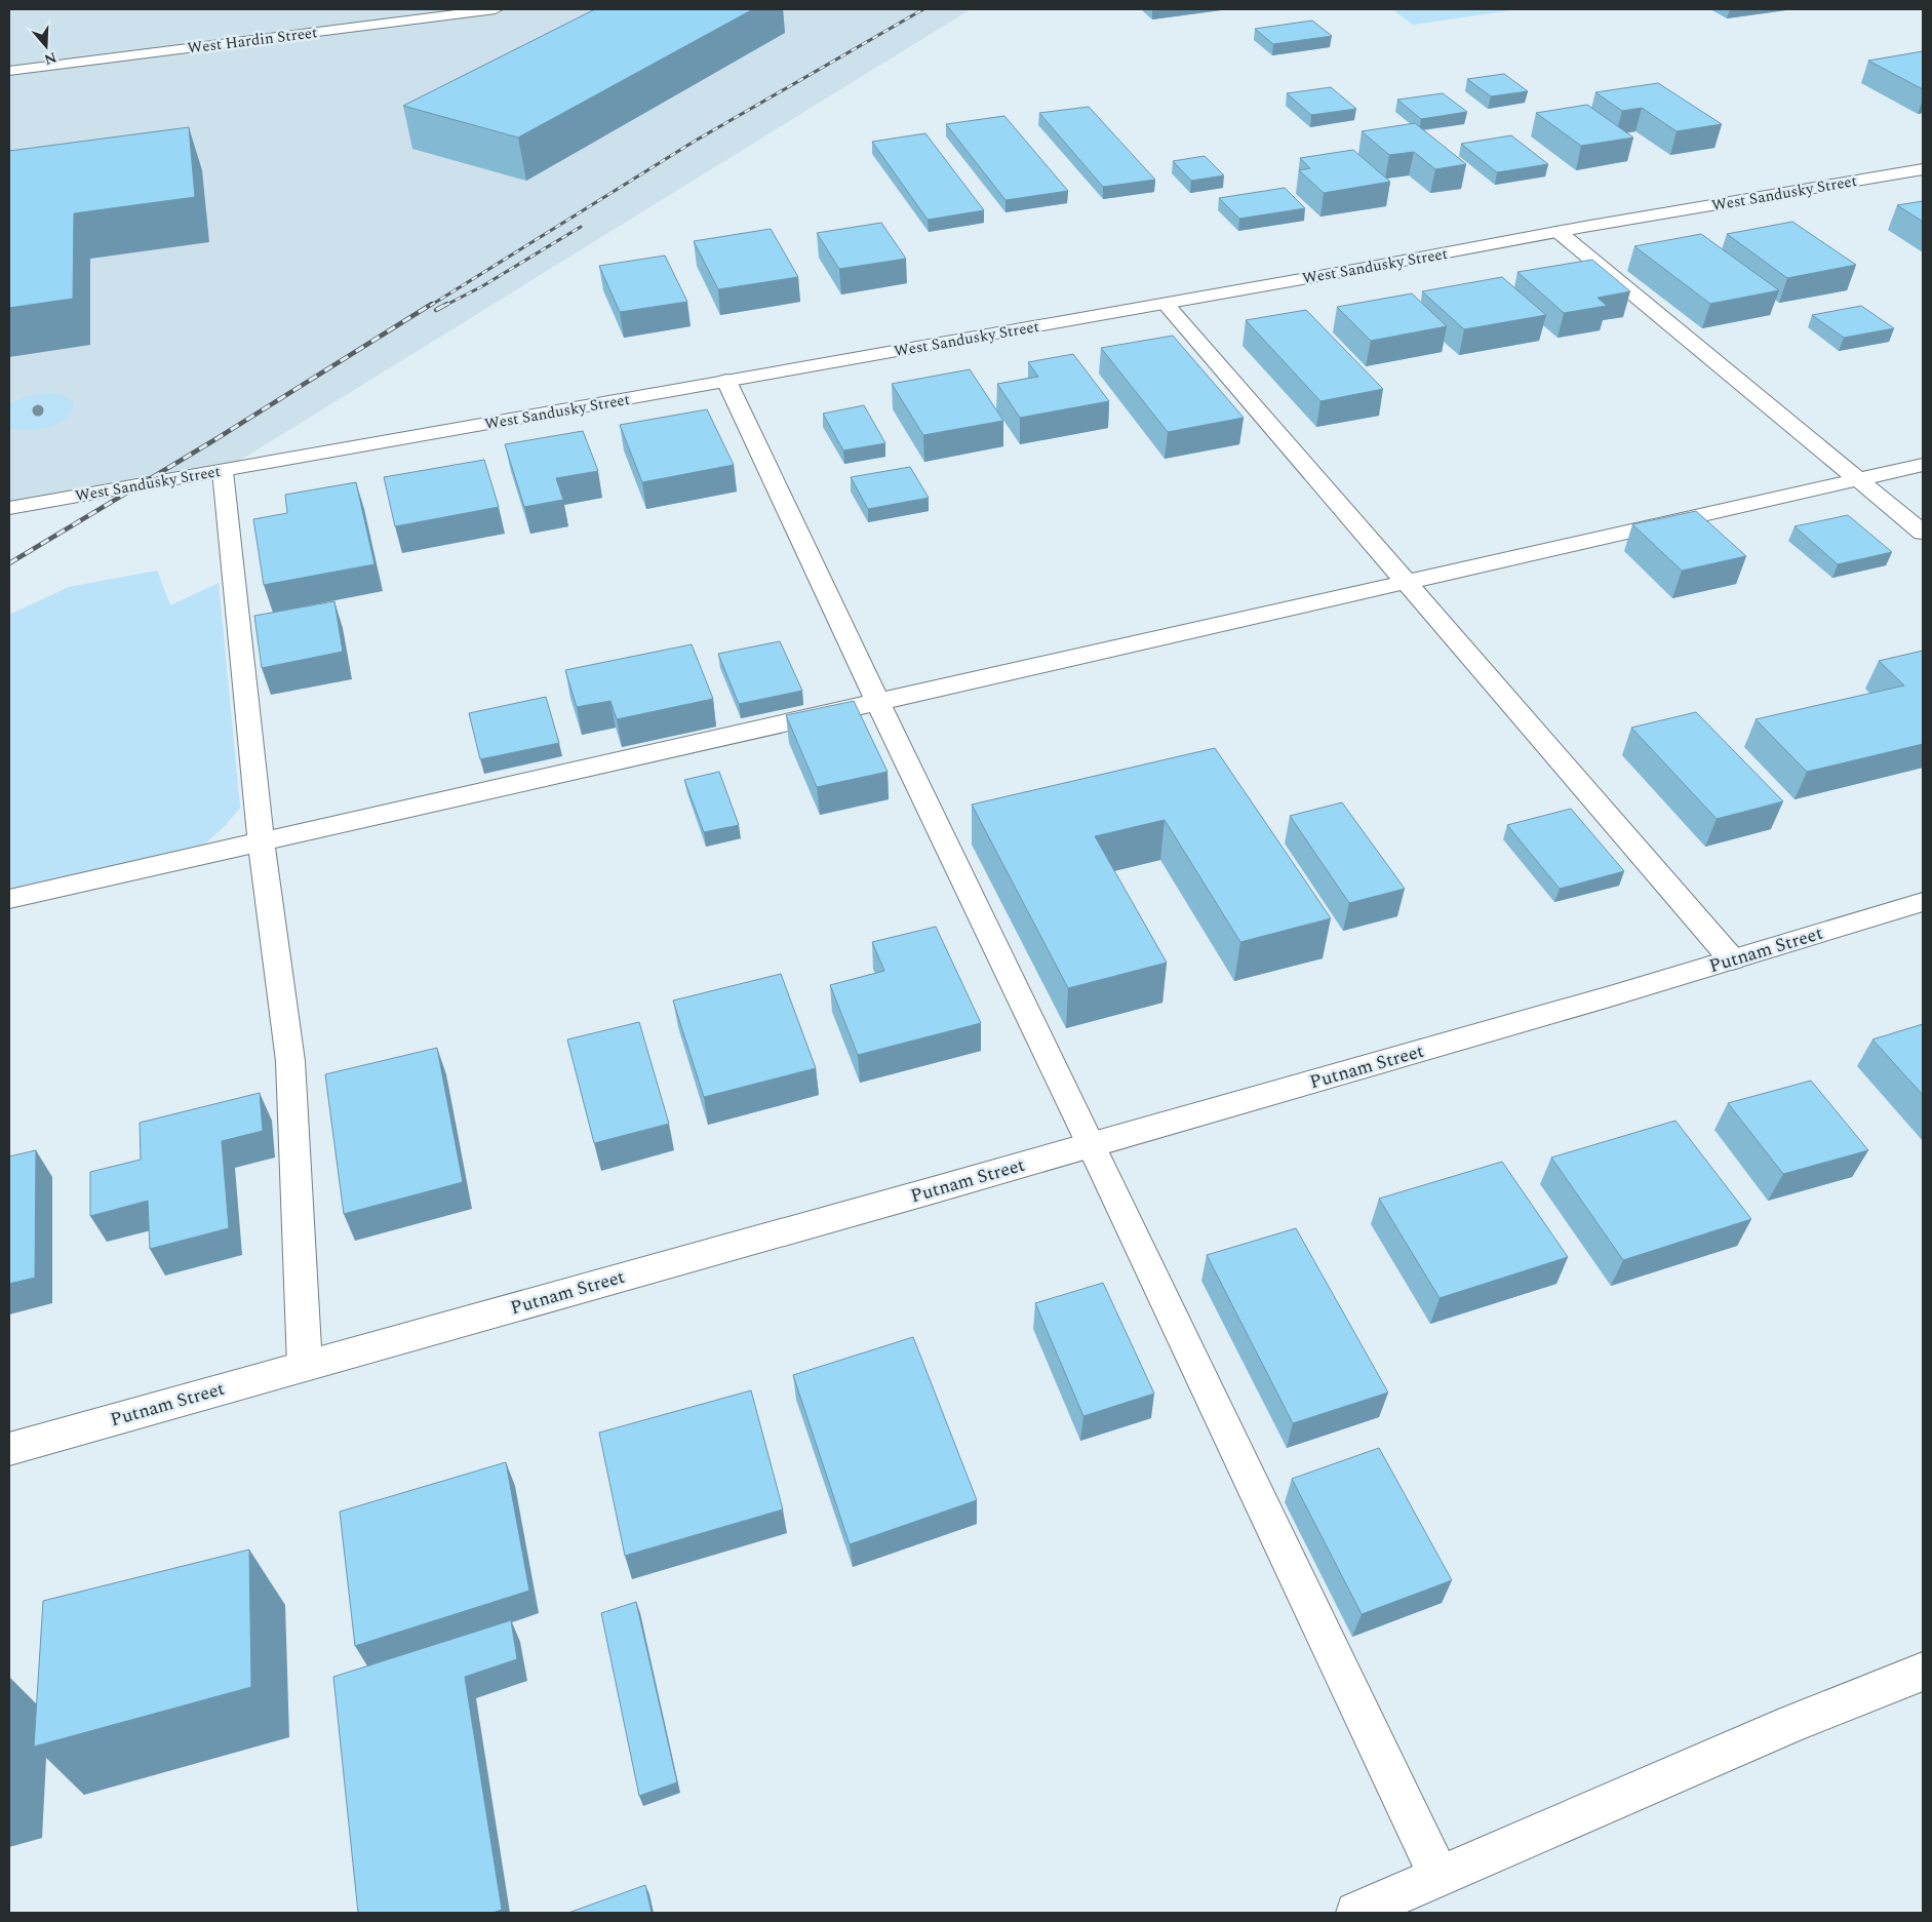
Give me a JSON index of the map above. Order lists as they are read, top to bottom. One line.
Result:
{"streets":{"street":["West Hardin Street","West Sandusky Street","Putnam Street"]},"north":"bottom"}
